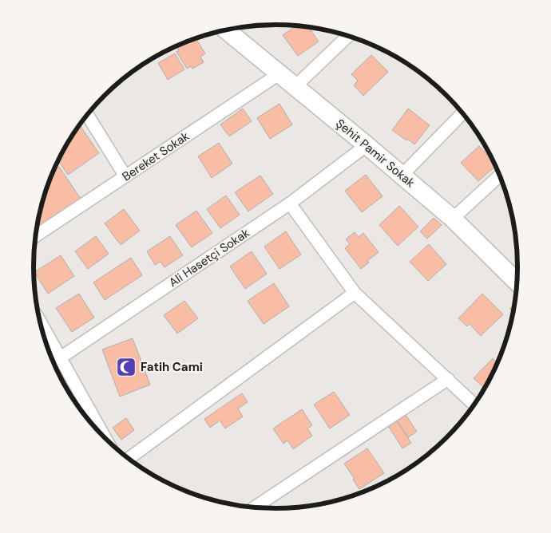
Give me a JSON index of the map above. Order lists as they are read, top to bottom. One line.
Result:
{"streets":{"street":["Şehit Pamir Sokak","Bereket Sokak","Ali Hasetçi Sokak"]},"crossings":[["Şehit Pamir Sokak","Bereket Sokak"],["Şehit Pamir Sokak","Ali Hasetçi Sokak"]],"places":{"mosque":["Fatih Cami"]}}
